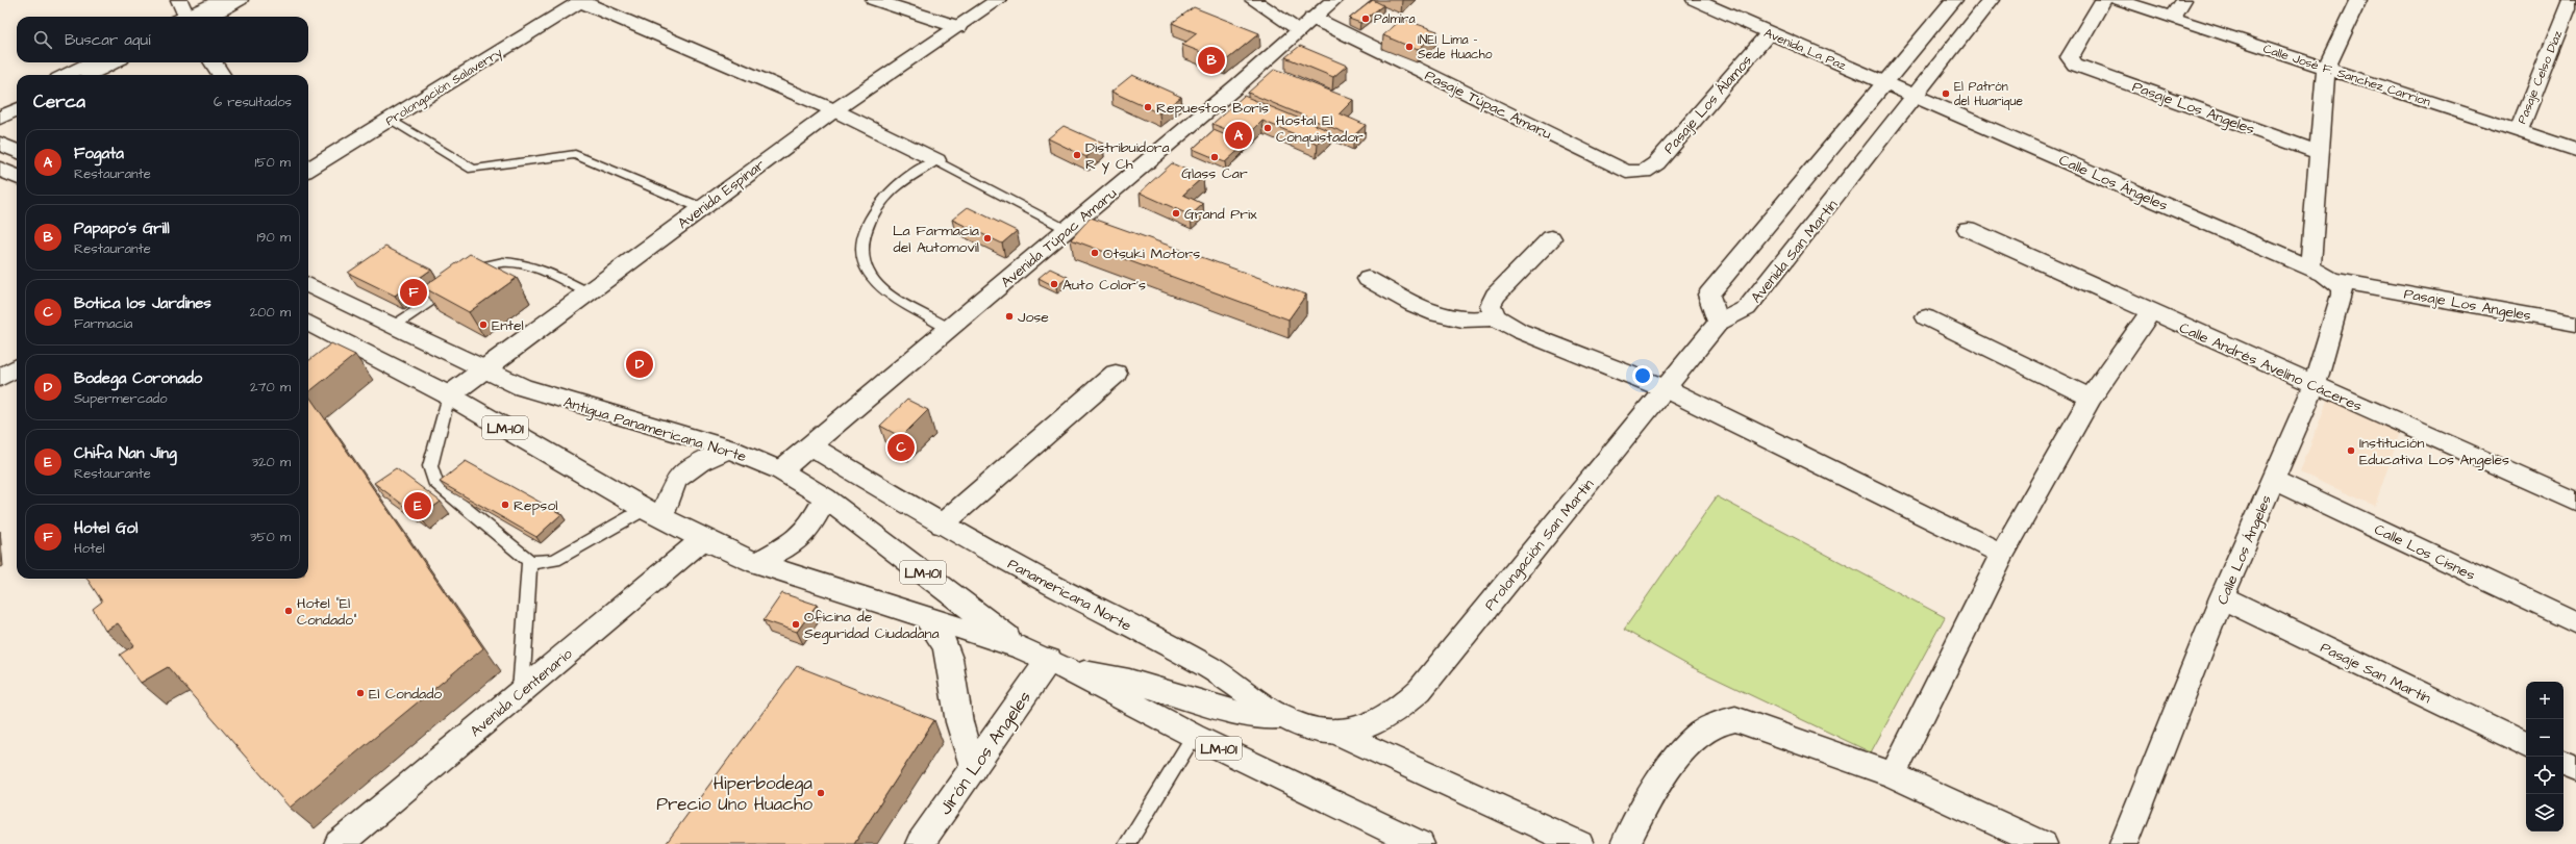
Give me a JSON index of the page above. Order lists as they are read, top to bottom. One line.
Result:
{"streets":{"street":["Avenida La Paz","Calle José F. Sanchez Carrion","Pasaje Celso Diaz","Prolongación Salaverry","Pasaje Túpac Amaru","Pasaje Los Álamos","Pasaje Los Angeles","Calle Los Ángeles","Avenida Espinar","Avenida Túpac Amaru","Avenida San Martín","Calle Andrés Avelino Cáceres","LM-101","Antigua Panamericana Norte","Prolongación San Martin","Calle Los Cisnes","Panamericana Norte","Pasaje San Martín","Avenida Centenario","Jirón Los Angeles"]},"crossings":[["Avenida La Paz","Pasaje Los Álamos"],["Avenida La Paz","Calle Los Ángeles"],["Avenida La Paz","Avenida San Martín"],["Calle José F. Sanchez Carrion","Pasaje Celso Diaz"],["Pasaje Túpac Amaru","Pasaje Los Álamos"],["Pasaje Túpac Amaru","Avenida Túpac Amaru"],["Pasaje Los Angeles","Calle Los Ángeles"],["Calle Los Ángeles","Avenida San Martín"],["Calle Los Ángeles","Calle Andrés Avelino Cáceres"],["Calle Los Ángeles","Calle Los Cisnes"],["Calle Los Ángeles","Pasaje San Martín"],["Avenida Espinar","Antigua Panamericana Norte"],["Avenida Túpac Amaru","Antigua Panamericana Norte"],["Avenida Túpac Amaru","Panamericana Norte"],["Avenida San Martín","Prolongación San Martin"],["Antigua Panamericana Norte","Avenida Centenario"],["Antigua Panamericana Norte","Jirón Los Angeles"],["Prolongación San Martin","Panamericana Norte"]],"places":["Palmira","INEI Lima - Sede Huacho","El Patrón del Huarique","Repuestos Boris","Hostal El Conquistador","Distribuidora R y Ch","Glass Car","Grand Prix","La Farmacia del Automovil","Otsuki Motors","Auto Color's","Jose","Entel","Institución Educativa Los Angeles","Repsol","Hotel \"El Condado\"","Oficina de Seguridad Ciudadana","El Condado","Hiperbodega Precio Uno Huacho"],"page":{"search":"Buscar aquí","pins":["B","A","F","D","C","E"],"heading":["Cerca","6 resultados"],"list":[{"mark":"A","name":"Fogata","note":"Restaurante","value":"150 m"},{"mark":"B","name":"Papapo's Grill","note":"Restaurante","value":"190 m"},{"mark":"C","name":"Botica los Jardines","note":"Farmacia","value":"200 m"},{"mark":"D","name":"Bodega Coronado","note":"Supermercado","value":"270 m"},{"mark":"E","name":"Chifa Nan Jing","note":"Restaurante","value":"320 m"},{"mark":"F","name":"Hotel Gol","note":"Hotel","value":"350 m"}],"map_buttons":["+","−"]}}
